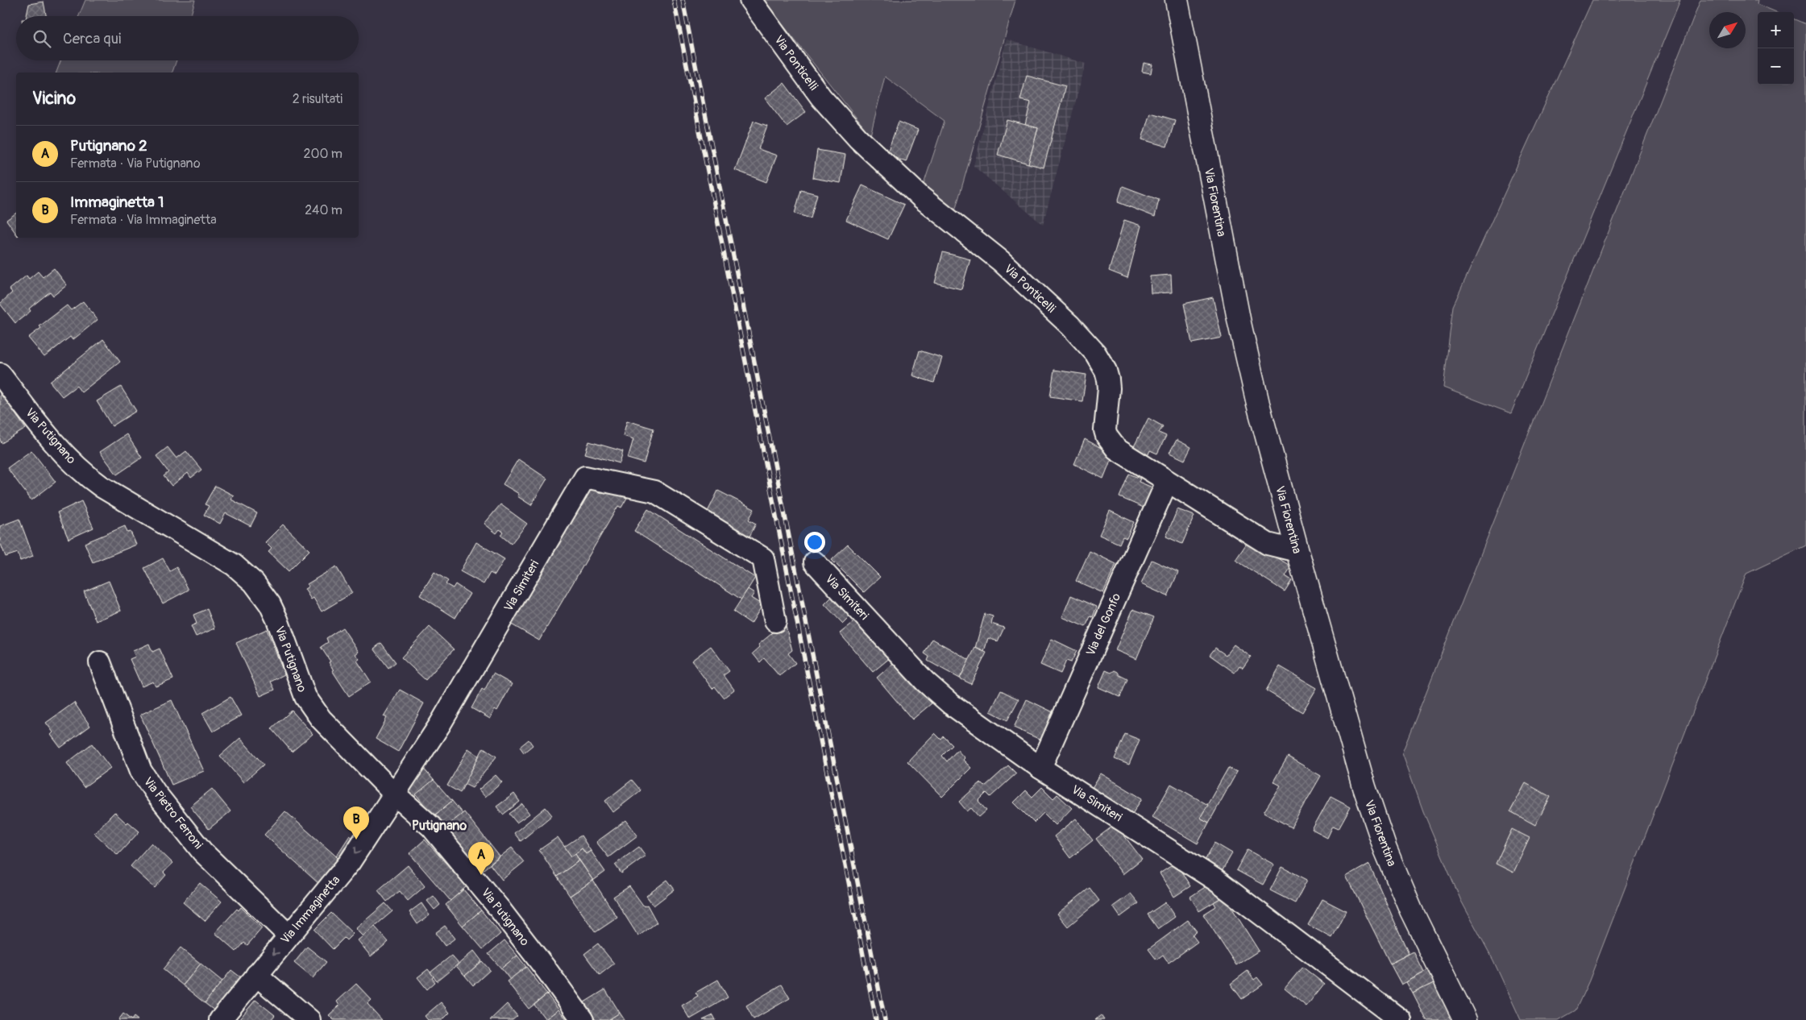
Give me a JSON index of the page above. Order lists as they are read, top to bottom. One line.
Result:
{"streets":{"main road":["Via Fiorentina"],"street":["Via Ponticelli","Via Putignano","Via Simiteri","Via del Gonfo","Via Pietro Ferroni","Via Immaginetta"]},"crossings":[["Via Ponticelli","Via Fiorentina"],["Via Ponticelli","Via del Gonfo"],["Via Putignano","Via Simiteri"],["Via Putignano","Via Immaginetta"],["Via Simiteri","Via del Gonfo"],["Via Simiteri","Via Immaginetta"],["Via Pietro Ferroni","Via Immaginetta"]],"one_way":["Via Immaginetta"],"districts":["Putignano"],"north":"top right","page":{"map_buttons":["+","−"],"search":"Cerca qui","heading":["Vicino","2 risultati"],"list":[{"mark":"A","name":"Putignano 2","note":"Fermata · Via Putignano","value":"200 m"},{"mark":"B","name":"Immaginetta 1","note":"Fermata · Via Immaginetta","value":"240 m"}],"pins":["B","A"]}}
